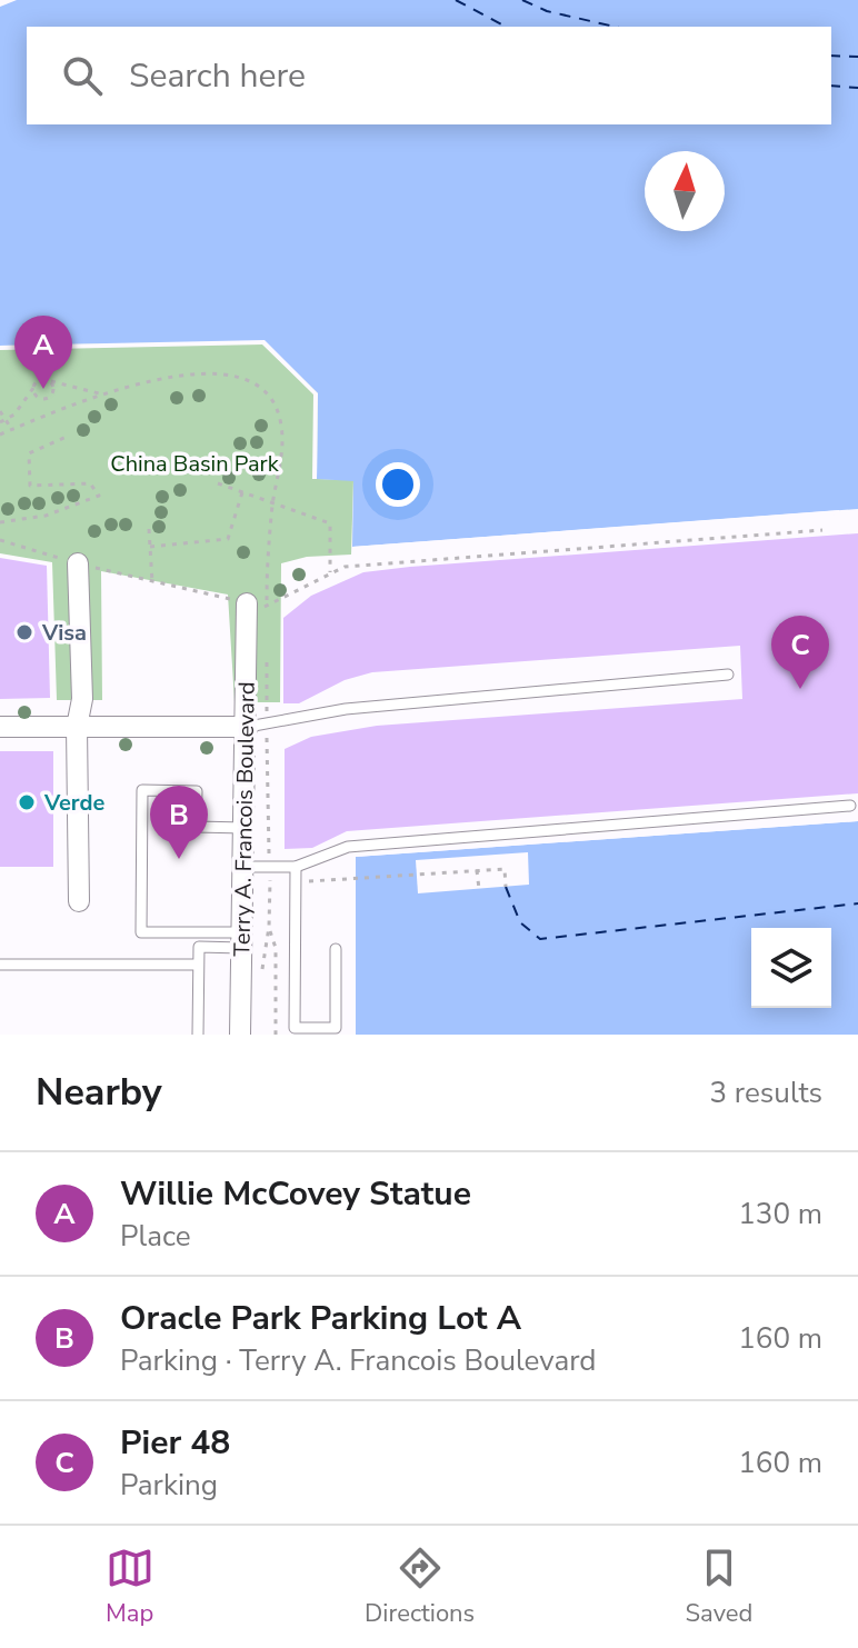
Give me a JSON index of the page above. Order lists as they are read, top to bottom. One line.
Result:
{"streets":{"street":["Terry A. Francois Boulevard"]},"parks":["China Basin Park"],"places":["Visa","Verde"],"north":"top","page":{"search":"Search here","pins":["A","C","B"],"heading":["Nearby","3 results"],"list":[{"mark":"A","name":"Willie McCovey Statue","note":"Place","value":"130 m"},{"mark":"B","name":"Oracle Park Parking Lot A","note":"Parking · Terry A. Francois Boulevard","value":"160 m"},{"mark":"C","name":"Pier 48","note":"Parking","value":"160 m"}],"nav":["Map","Directions","Saved"]}}
